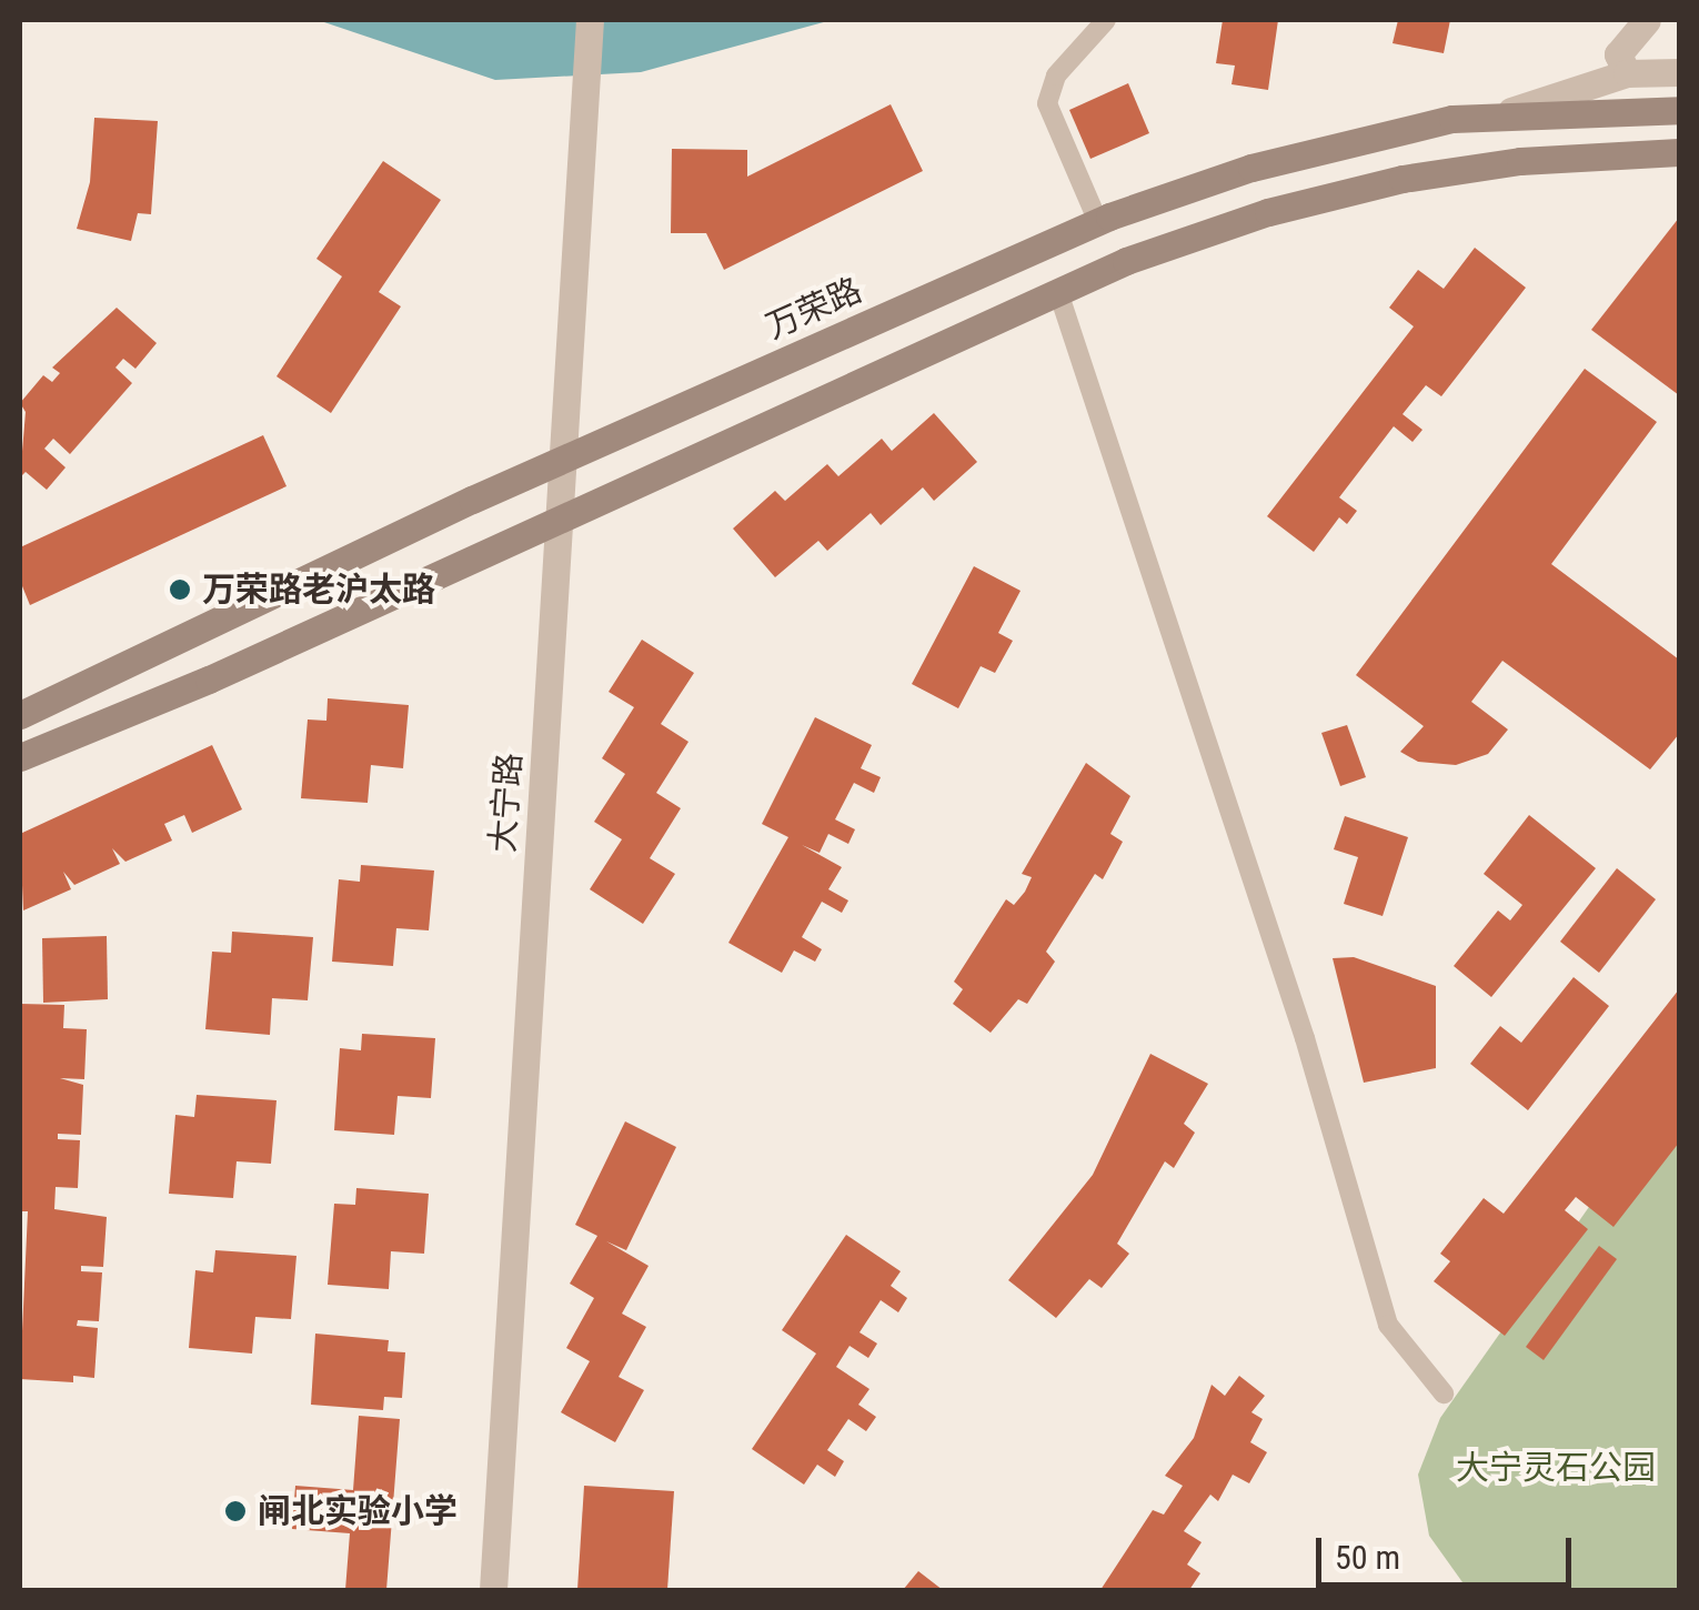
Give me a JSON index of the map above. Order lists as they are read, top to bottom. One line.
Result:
{"streets":{"main road":["万荣路"],"street":["大宁路"]},"crossings":[["万荣路","大宁路"]],"parks":["大宁灵石公园"],"places":["万荣路老沪太路","闸北实验小学"],"scale_bar":"50 m"}
